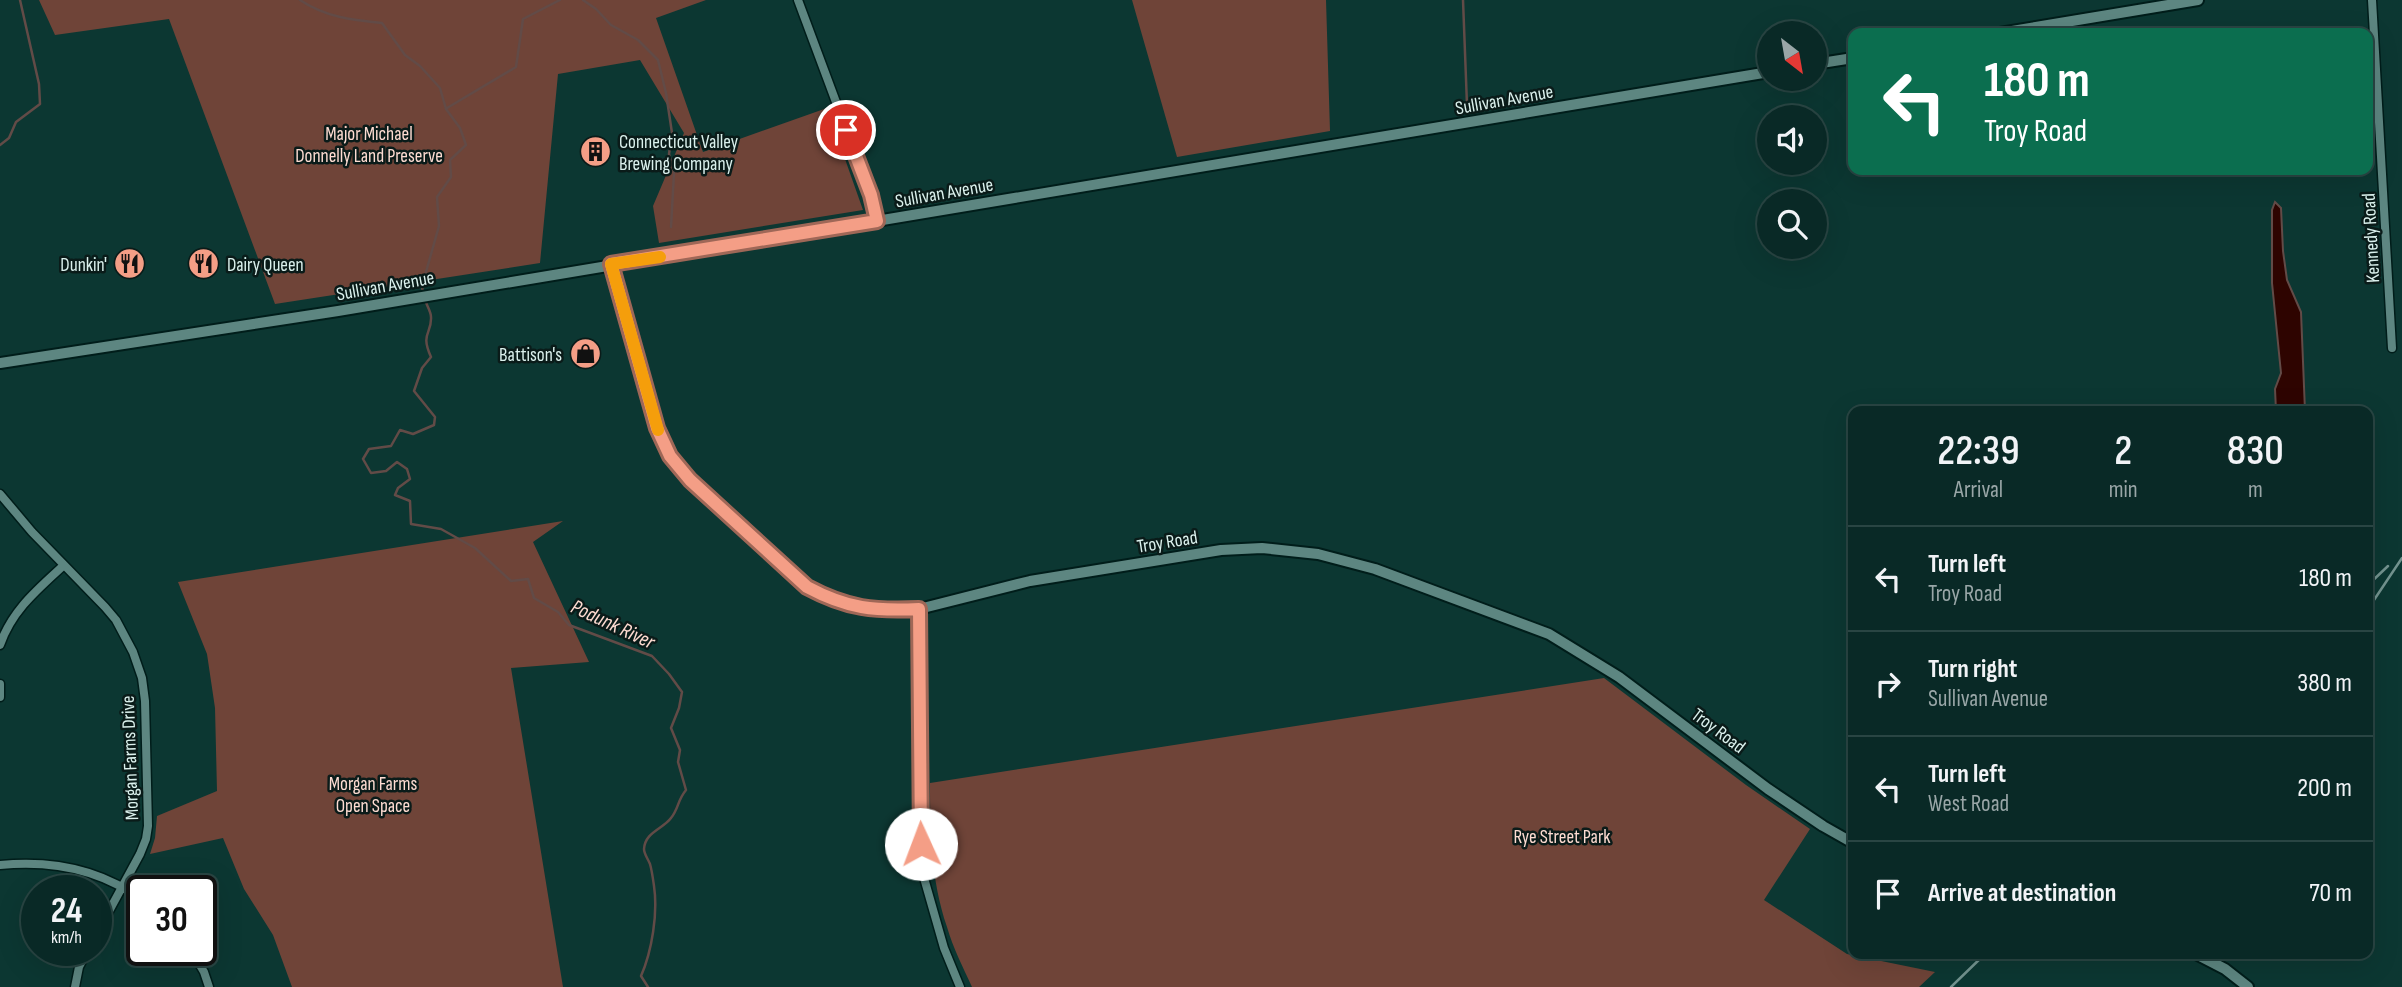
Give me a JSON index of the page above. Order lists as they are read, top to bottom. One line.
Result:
{"streets":{"main road":["Sullivan Avenue","Troy Road"],"street":["Kennedy Road","Morgan Farms Drive"]},"crossings":[["Sullivan Avenue","Troy Road"]],"water":["Podunk River"],"parks":["Major Michael Donnelly Land Preserve","Morgan Farms Open Space","Rye Street Park"],"places":{"building":["Connecticut Valley Brewing Company"],"restaurant":["Dunkin'","Dairy Queen"],"shop":["Battison's"]},"north":"bottom right","page":{"turn":["180 m","Troy Road"],"eta":["22:39","Arrival","2","min","830","m"],"list":[{"name":"Turn left","note":"Troy Road","value":"180 m"},{"name":"Turn right","note":"Sullivan Avenue","value":"380 m"},{"name":"Turn left","note":"West Road","value":"200 m"},{"name":"Arrive at destination","value":"70 m"}],"speed":"24 km/h","limit":"30"}}
